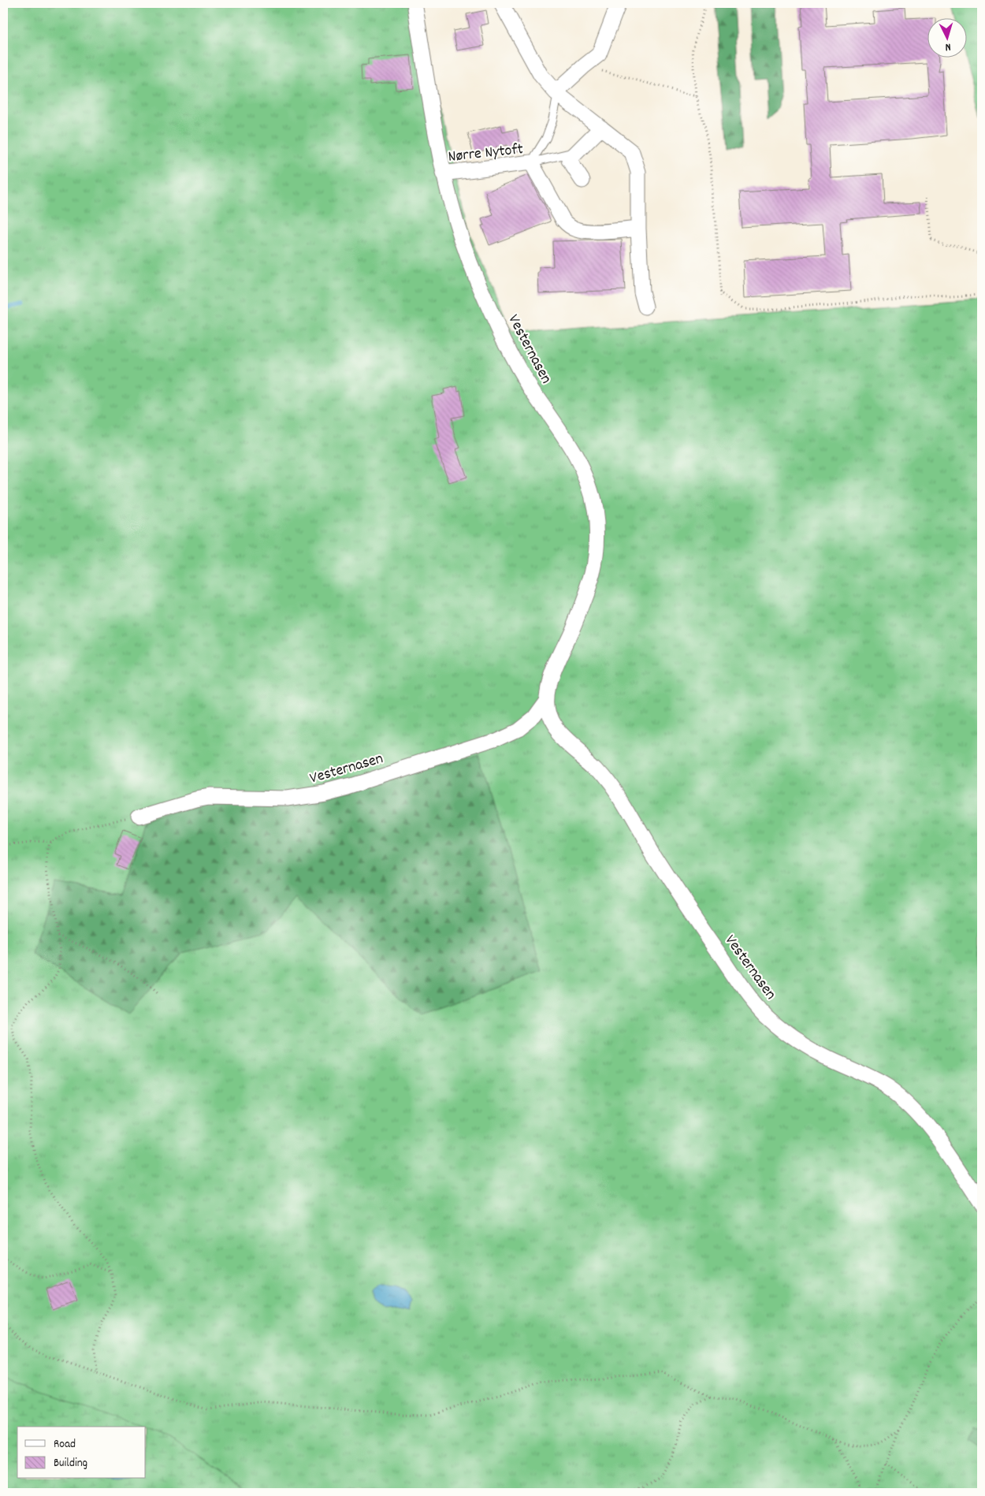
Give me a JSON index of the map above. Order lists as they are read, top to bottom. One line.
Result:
{"streets":{"street":["Nørre Nytoft","Vesternasen"]},"crossings":[["Nørre Nytoft","Vesternasen"]],"legend":["Road","Building"],"north":"bottom"}
